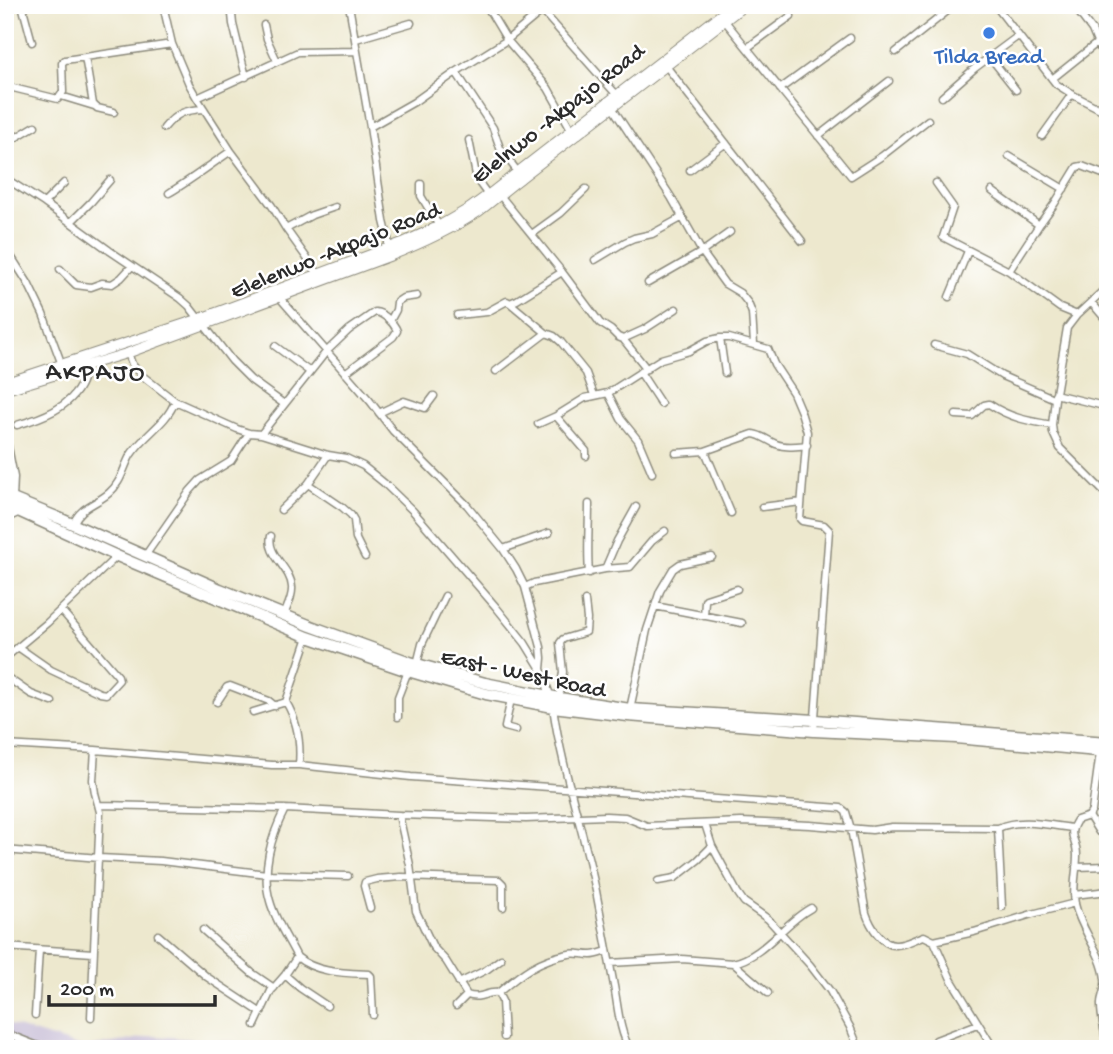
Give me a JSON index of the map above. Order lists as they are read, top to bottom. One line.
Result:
{"streets":{"main road":["Elelnwo -Akpajo Road","Elelenwo -Akpajo Road","East - West Road"]},"crossings":[["Elelnwo -Akpajo Road","Elelenwo -Akpajo Road"]],"districts":["AKPAJO"],"places":["Tilda Bread"],"scale_bar":"200 m"}
